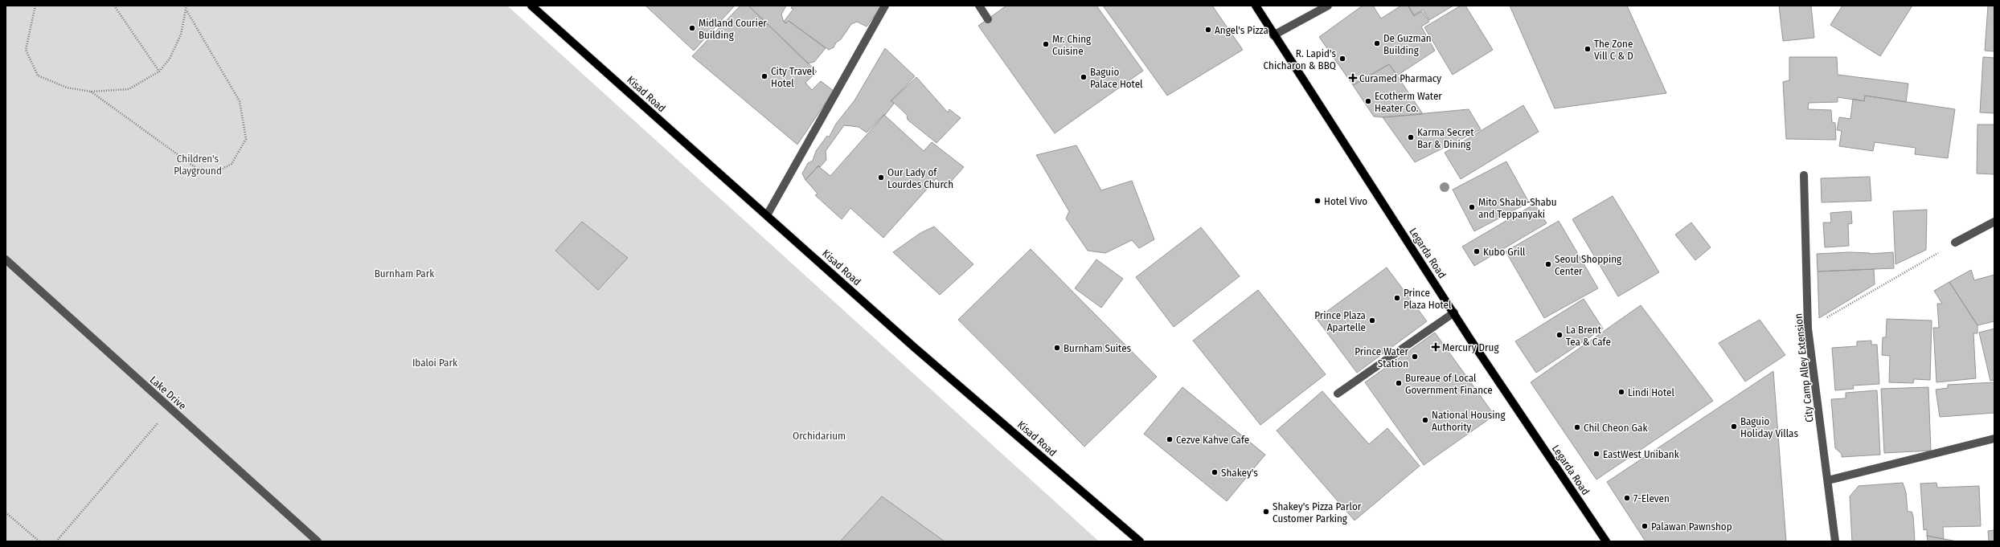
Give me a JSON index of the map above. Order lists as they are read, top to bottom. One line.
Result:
{"streets":{"main road":["Kisad Road","Legarda Road"],"street":["City Camp Alley Extension","Lake Drive"]},"parks":["Children's Playground","Burnham Park","Ibaloi Park","Orchidarium"],"places":{"other":["Midland Courier Building","Angel's Pizza","De Guzman Building","Mr. Ching Cuisine","The Zone Vill C & D","R. Lapid's Chicharon & BBQ","City Travel Hotel","Baguio Palace Hotel","Ecotherm Water Heater Co.","Karma Secret Bar & Dining","Our Lady of Lourdes Church","Hotel Vivo","Mito Shabu-Shabu and Teppanyaki","Kubo Grill","Seoul Shopping Center","Prince Plaza Hotel","Prince Plaza Apartelle","La Brent Tea & Cafe","Burnham Suites","Prince Water Station","Bureaue of Local Government Finance","Lindi Hotel","National Housing Authority","Baguio Holiday Villas","Chil Cheon Gak","Cezve Kahve Cafe","EastWest Unibank","Shakey's","7-Eleven","Shakey's Pizza Parlor Customer Parking","Palawan Pawnshop"],"health":["Curamed Pharmacy","Mercury Drug"]}}
